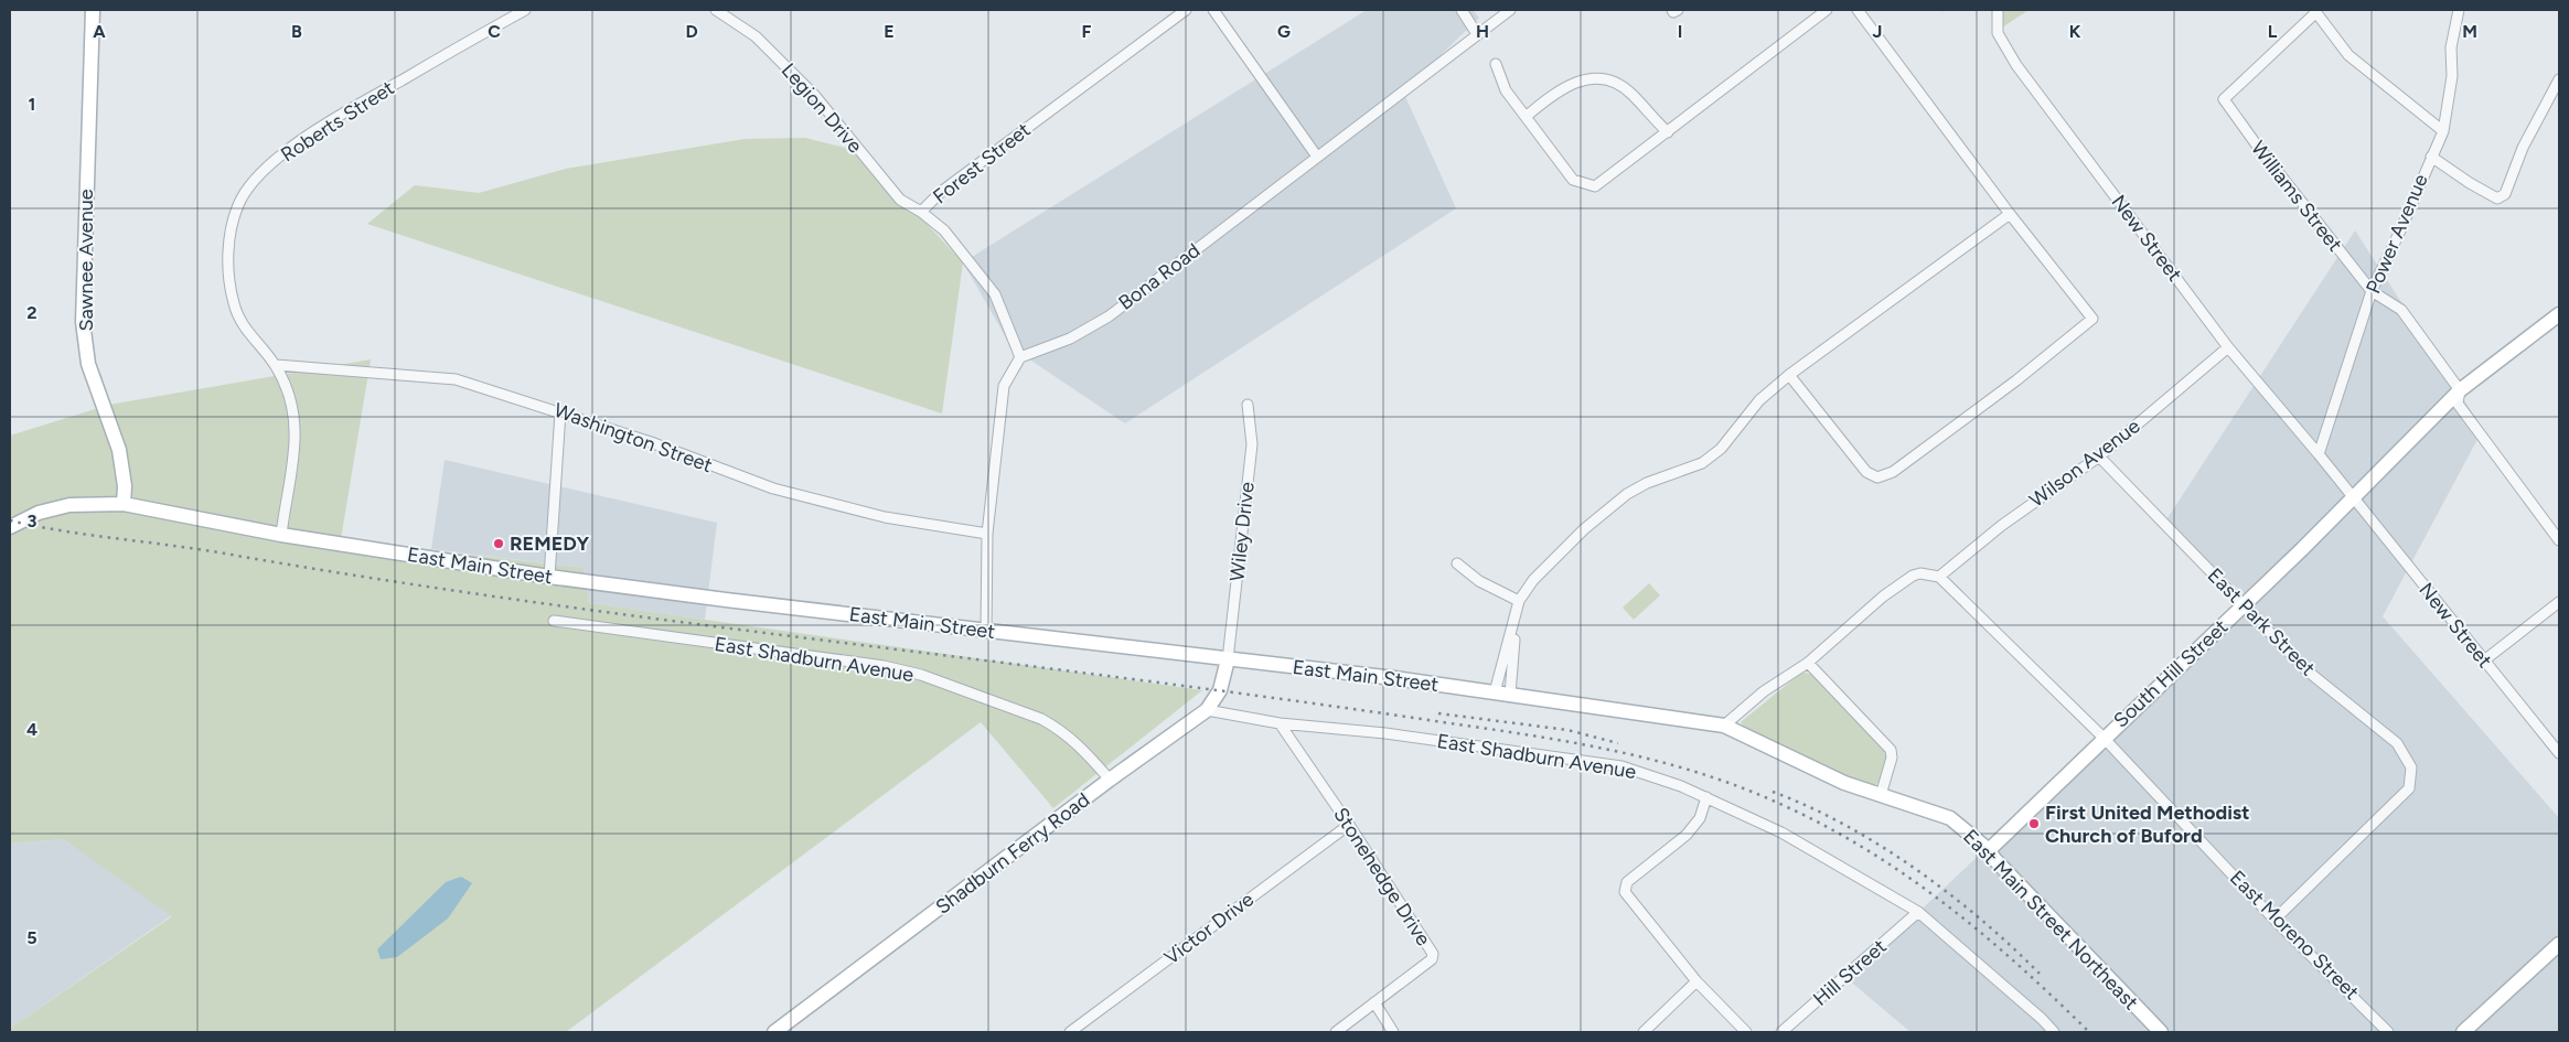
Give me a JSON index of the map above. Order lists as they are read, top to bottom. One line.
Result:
{"streets":{"street":["Legion Drive","Roberts Street","Forest Street","Williams Street","Power Avenue","New Street","Sawnee Avenue","Bona Road","Washington Street","Wilson Avenue","Wiley Drive","East Main Street","East Park Street","East Shadburn Avenue","South Hill Street","Shadburn Ferry Road","Stonehedge Drive","East Main Street Northeast","Victor Drive","East Moreno Street","Hill Street"]},"crossings":[["Legion Drive","Forest Street"],["Roberts Street","Washington Street"],["Roberts Street","East Main Street"],["Forest Street","Bona Road"],["Williams Street","Power Avenue"],["Power Avenue","New Street"],["New Street","Wilson Avenue"],["New Street","South Hill Street"],["Sawnee Avenue","East Main Street"],["Wilson Avenue","East Park Street"],["Wilson Avenue","East Moreno Street"],["Wiley Drive","East Main Street"],["Wiley Drive","Shadburn Ferry Road"],["East Main Street","Shadburn Ferry Road"],["East Main Street","East Main Street Northeast"],["East Park Street","South Hill Street"],["East Park Street","East Moreno Street"],["East Shadburn Avenue","Shadburn Ferry Road"],["East Shadburn Avenue","Stonehedge Drive"],["East Shadburn Avenue","Hill Street"],["South Hill Street","East Main Street Northeast"],["South Hill Street","East Moreno Street"],["Stonehedge Drive","Victor Drive"]],"places":["REMEDY","First United Methodist Church of Buford"],"grid":{"columns":["A","B","C","D","E","F","G","H","I","J","K","L","M"],"rows":["1","2","3","4","5"]}}
